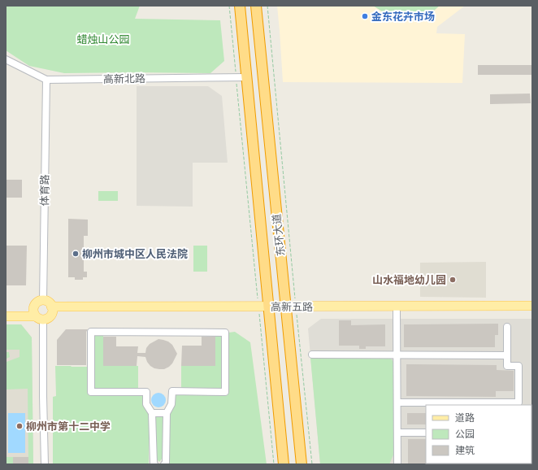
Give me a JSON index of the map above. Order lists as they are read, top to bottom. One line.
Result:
{"streets":{"highway":["东环大道"],"main road":["高新五路"],"street":["高新北路","体育路"]},"crossings":[["高新北路","体育路"],["高新北路","东环大道"],["体育路","高新五路"],["东环大道","高新五路"]],"parks":["蜡烛山公园"],"places":["金东花卉市场","柳州市城中区人民法院","山水福地幼儿园","柳州市第十二中学"],"legend":["道路","公园","建筑"]}
